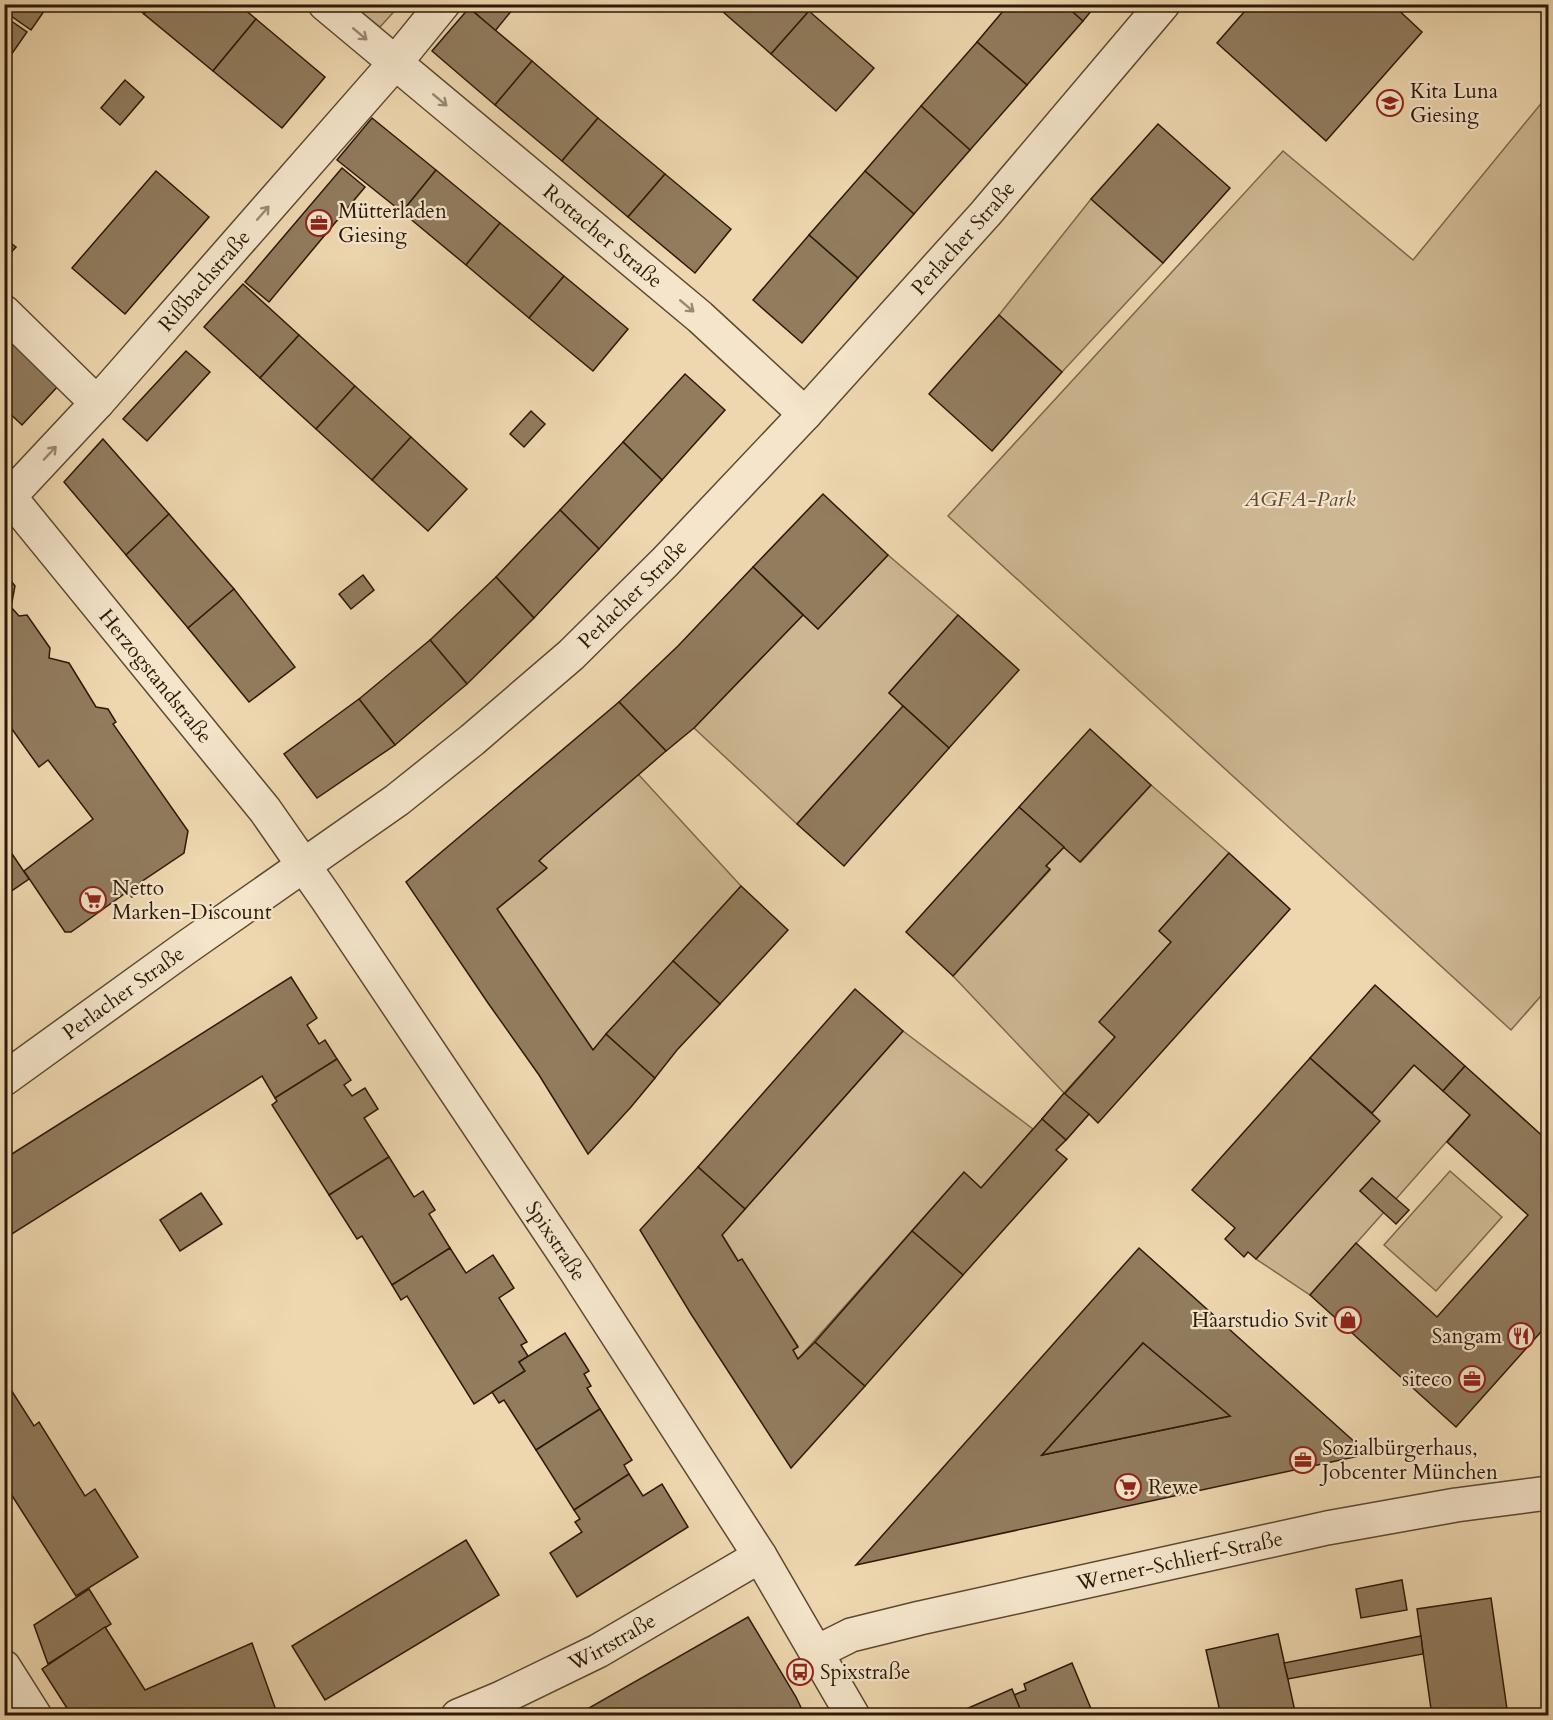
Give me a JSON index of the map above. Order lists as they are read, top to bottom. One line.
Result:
{"streets":{"street":["Rottacher Straße","Perlacher Straße","Rißbachstraße","Herzogstandstraße","Spixstraße","Werner-Schlierf-Straße","Wirtstraße"]},"crossings":[["Rottacher Straße","Perlacher Straße"],["Rottacher Straße","Rißbachstraße"],["Perlacher Straße","Herzogstandstraße"],["Perlacher Straße","Spixstraße"],["Rißbachstraße","Herzogstandstraße"],["Herzogstandstraße","Spixstraße"],["Spixstraße","Werner-Schlierf-Straße"],["Spixstraße","Wirtstraße"]],"one_way":["Rottacher Straße","Rißbachstraße"],"parks":["AGFA-Park"],"places":{"school or university":["Kita Luna Giesing"],"office":["Mütterladen Giesing","siteco","Sozialbürgerhaus, Jobcenter München"],"supermarket":["Netto Marken-Discount","Rewe"],"shop":["Haarstudio Svit"],"restaurant":["Sangam"],"bus stop":["Spixstraße"]}}
